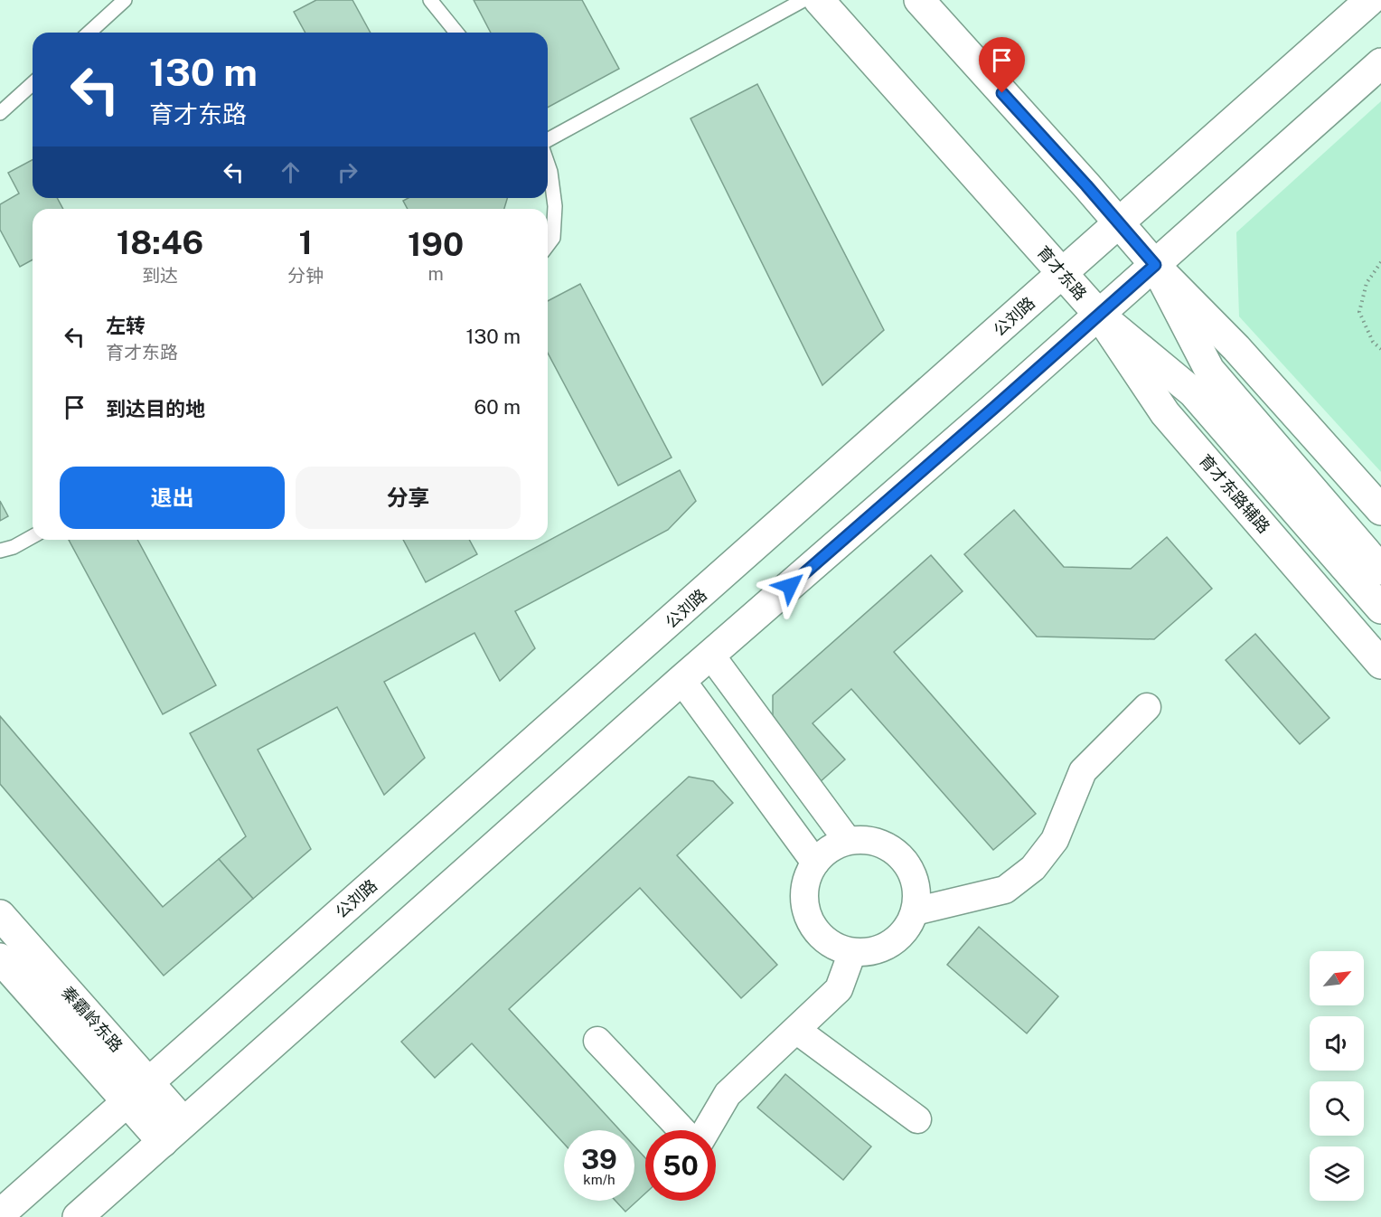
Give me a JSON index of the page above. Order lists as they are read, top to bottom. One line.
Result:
{"streets":{"main road":["育才东路","公刘路","育才东路辅路","秦霸岭东路"]},"crossings":[["育才东路","公刘路"],["育才东路","育才东路辅路"],["公刘路","秦霸岭东路"]],"north":"top right","page":{"turn":["130 m","育才东路"],"eta":["18:46","到达","1","分钟","190","m"],"list":[{"name":"左转","note":"育才东路","value":"130 m"},{"name":"到达目的地","value":"60 m"}],"buttons":["退出","分享"],"speed":"39 km/h","limit":"50"}}
